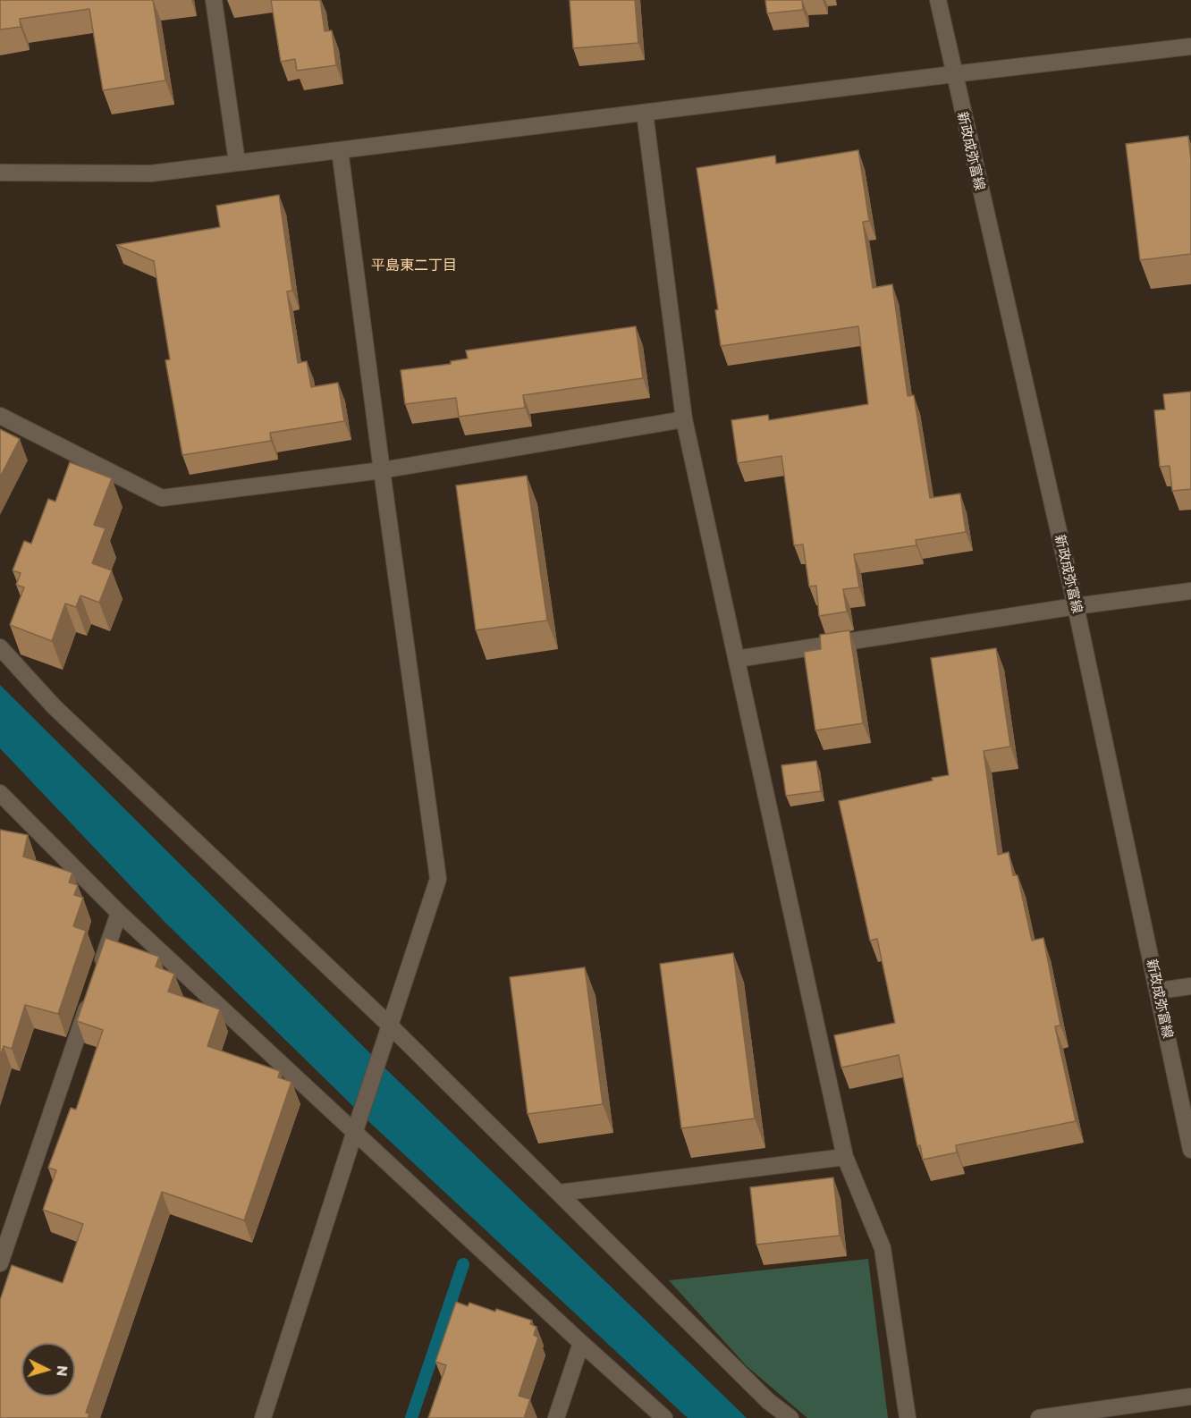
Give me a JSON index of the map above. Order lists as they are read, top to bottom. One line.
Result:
{"streets":{"street":["新政成弥富線"]},"districts":["平島東二丁目"],"north":"right"}
